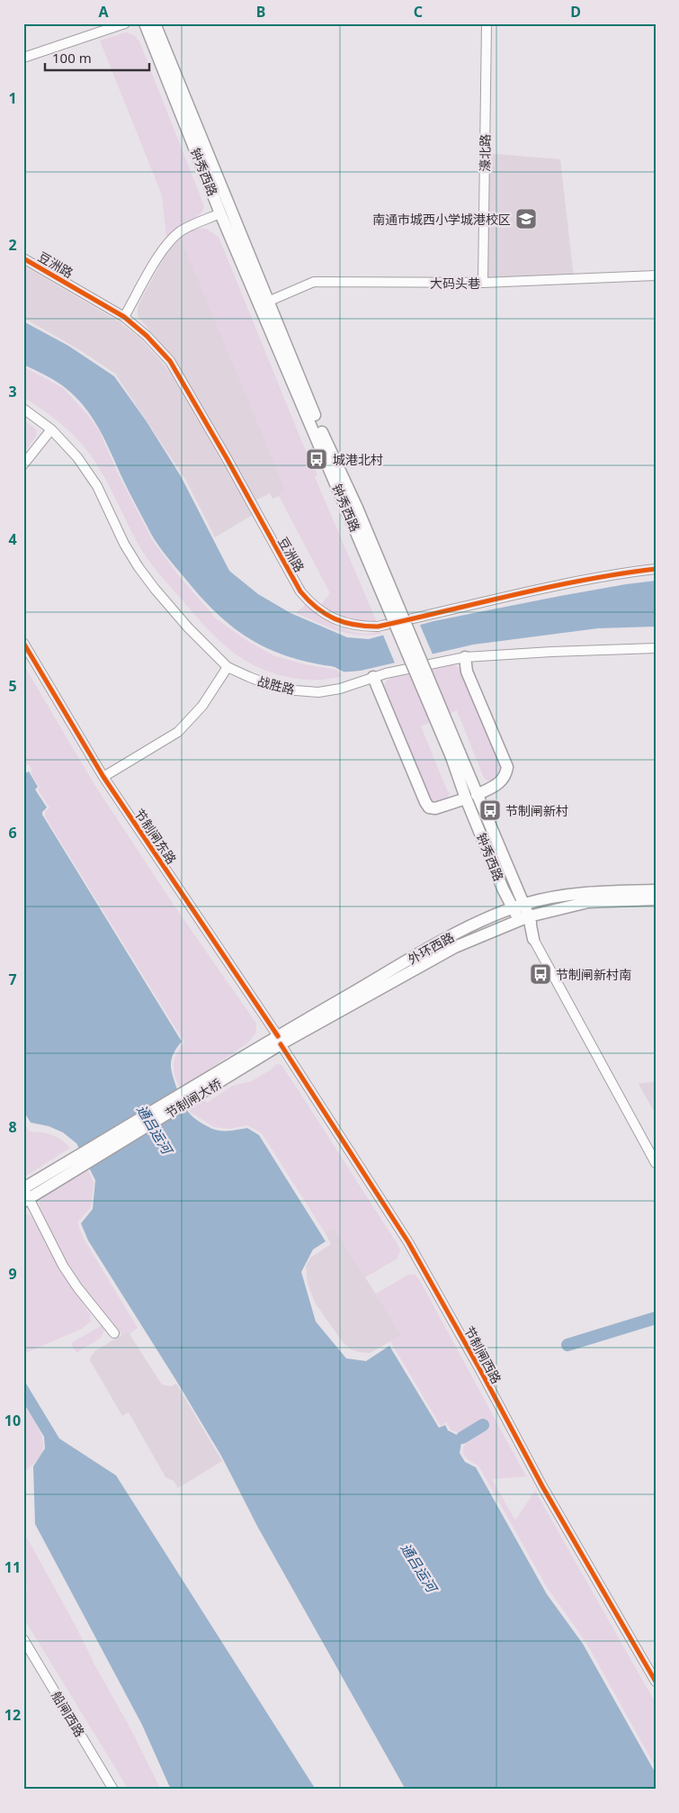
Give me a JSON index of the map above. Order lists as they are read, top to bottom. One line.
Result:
{"streets":{"main road":["钟秀西路","外环西路","节制闸大桥"],"street":["濠北路","豆洲路","大码头巷","战胜路","节制闸东路","节制闸西路","船闸西路"]},"crossings":[["濠北路","大码头巷"],["钟秀西路","大码头巷"],["钟秀西路","外环西路"],["节制闸东路","外环西路"],["节制闸东路","节制闸西路"],["外环西路","节制闸大桥"],["外环西路","节制闸西路"]],"water":["通吕运河"],"places":{"school or university":["南通市城西小学城港校区"],"bus stop":["城港北村","节制闸新村","节制闸新村南"]},"scale_bar":"100 m","grid":{"columns":["A","B","C","D"],"rows":["1","2","3","4","5","6","7","8","9","10","11","12"]}}
